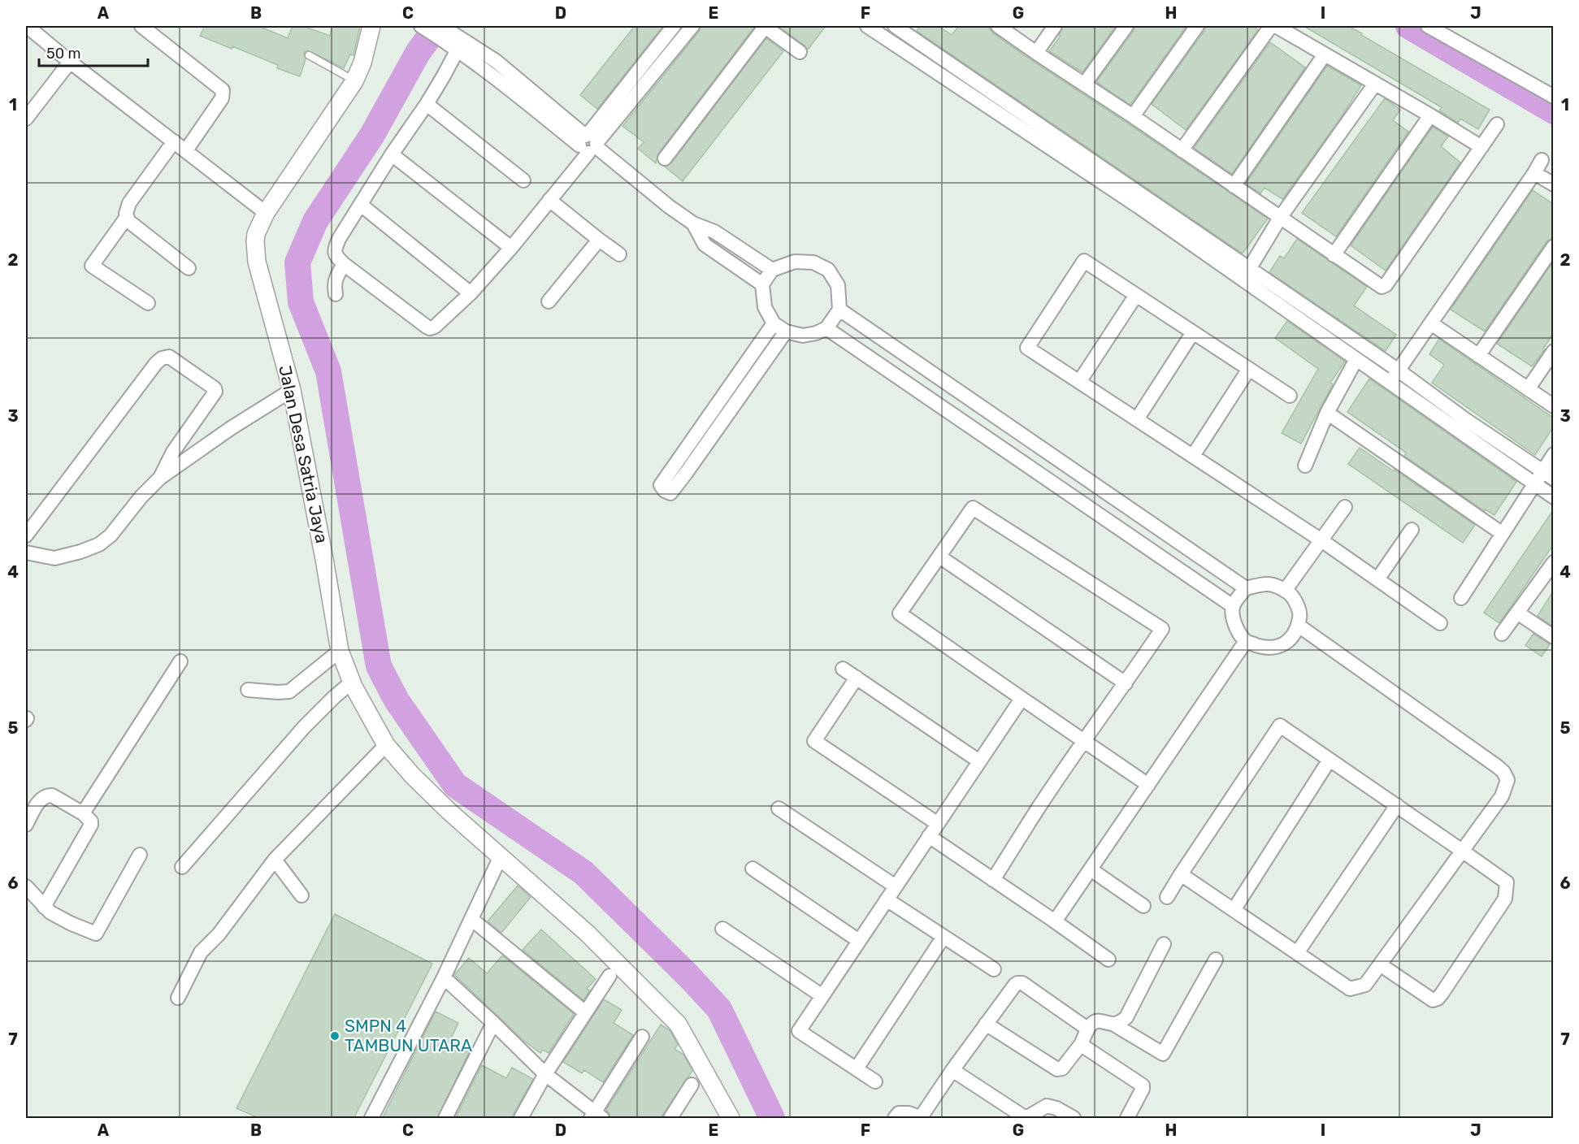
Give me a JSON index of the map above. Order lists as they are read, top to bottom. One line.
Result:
{"streets":{"street":["Jalan Desa Satria Jaya"]},"places":["SMPN 4 TAMBUN UTARA"],"scale_bar":"50 m","grid":{"columns":["A","B","C","D","E","F","G","H","I","J"],"rows":["1","2","3","4","5","6","7"]}}
